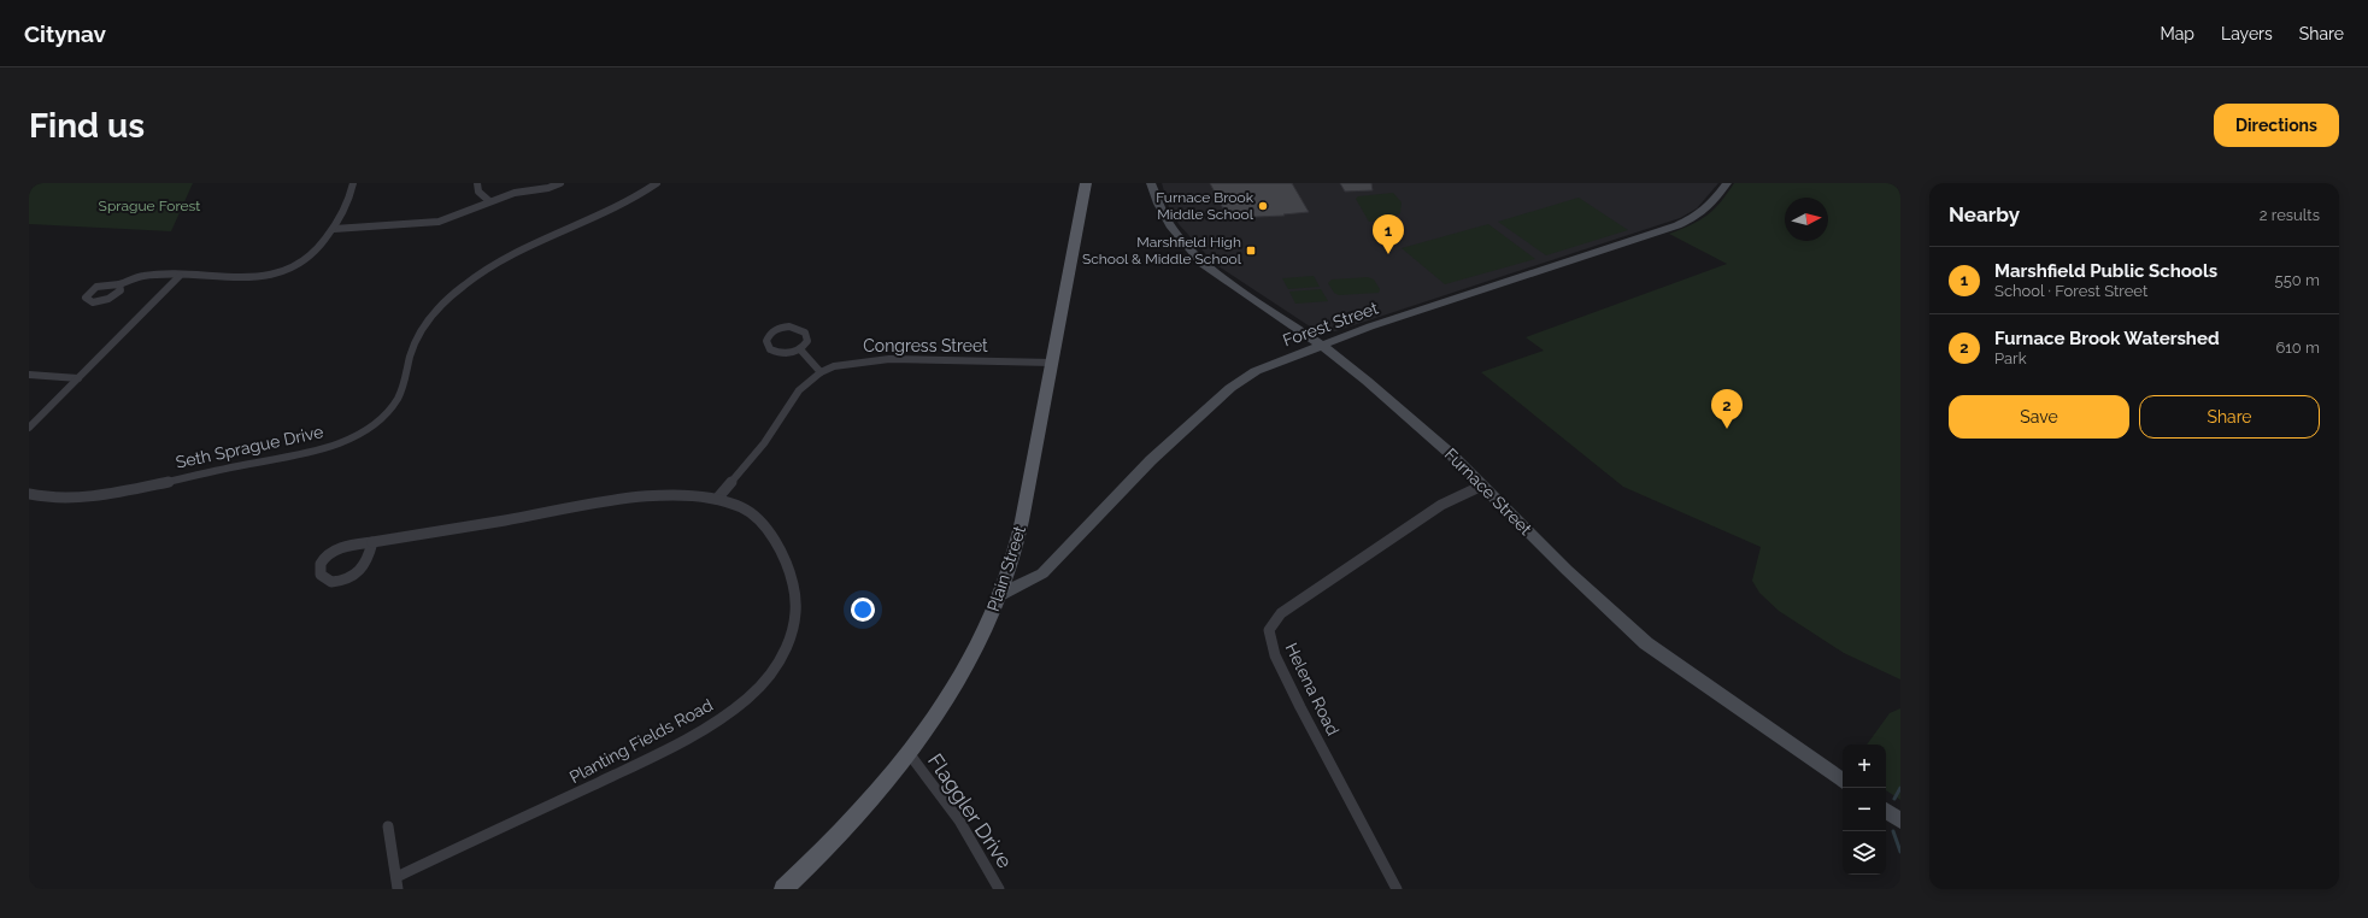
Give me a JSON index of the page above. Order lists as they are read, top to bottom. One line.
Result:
{"streets":{"main road":["Plain Street"],"street":["Forest Street","Congress Street","Seth Sprague Drive","Furnace Street","Helena Road","Planting Fields Road","Flaggler Drive"]},"crossings":[["Forest Street","Furnace Street"],["Forest Street","Plain Street"],["Congress Street","Plain Street"],["Congress Street","Planting Fields Road"],["Furnace Street","Helena Road"],["Plain Street","Flaggler Drive"]],"parks":["Sprague Forest"],"places":{"other":["Furnace Brook Middle School"],"transit":["Marshfield High School & Middle School"]},"north":"right","page":{"header":"Citynav","nav":["Map","Layers","Share"],"buttons":["Directions",["Save","Share"]],"title":"Find us","heading":["Nearby","2 results"],"pins":["1","2"],"list":[{"mark":"1","name":"Marshfield Public Schools","note":"School · Forest Street","value":"550 m"},{"mark":"2","name":"Furnace Brook Watershed","note":"Park","value":"610 m"}],"map_buttons":["+","−"]}}
